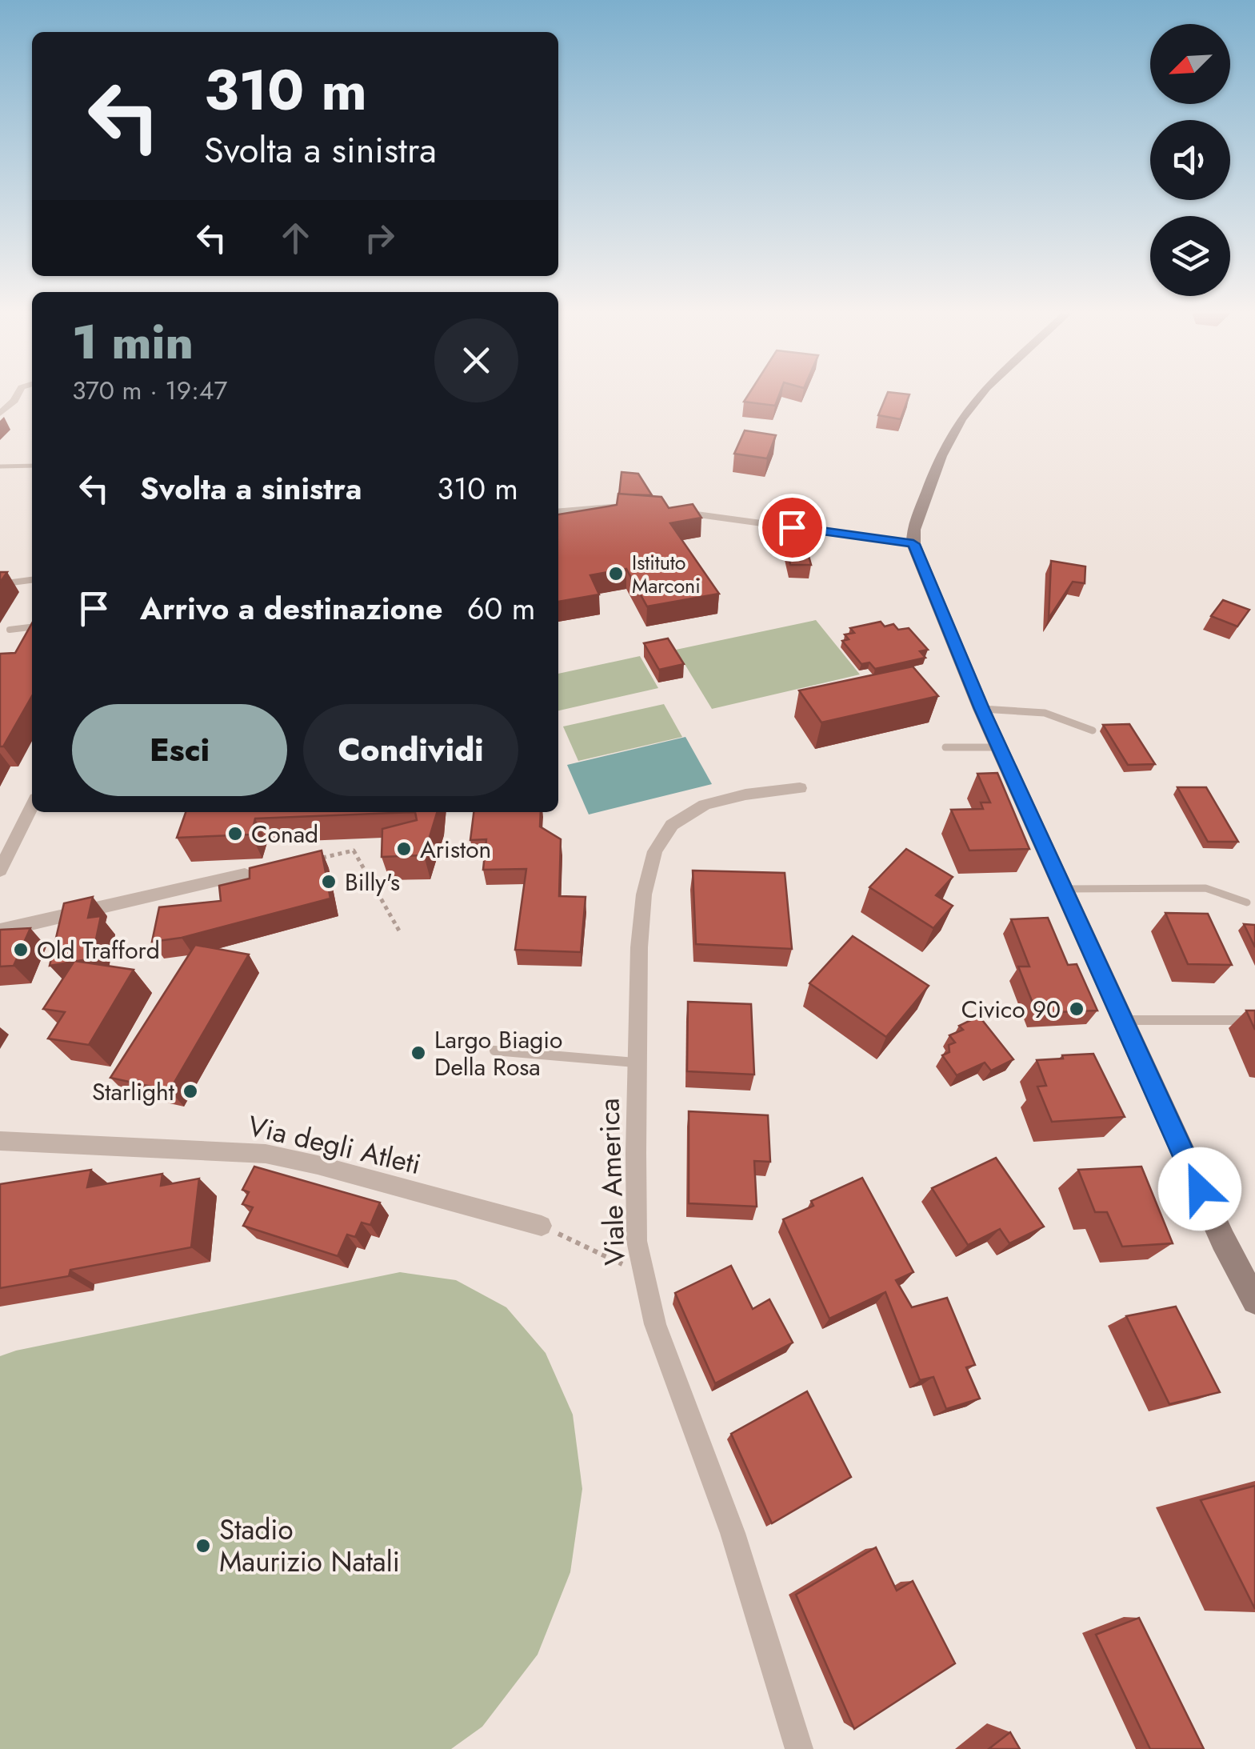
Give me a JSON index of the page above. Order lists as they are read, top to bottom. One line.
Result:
{"streets":{"street":["Via degli Atleti","Viale America"]},"places":["Istituto Marconi","Conad","Ariston","Billy's","Old Trafford","Civico 90","Largo Biagio Della Rosa","Starlight","Stadio Maurizio Natali"],"north":"bottom left","page":{"turn":["310 m","Svolta a sinistra"],"heading":["1 min","370 m · 19:47"],"list":[{"name":"Svolta a sinistra","value":"310 m"},{"name":"Arrivo a destinazione","value":"60 m"}],"buttons":["Esci","Condividi"]}}
